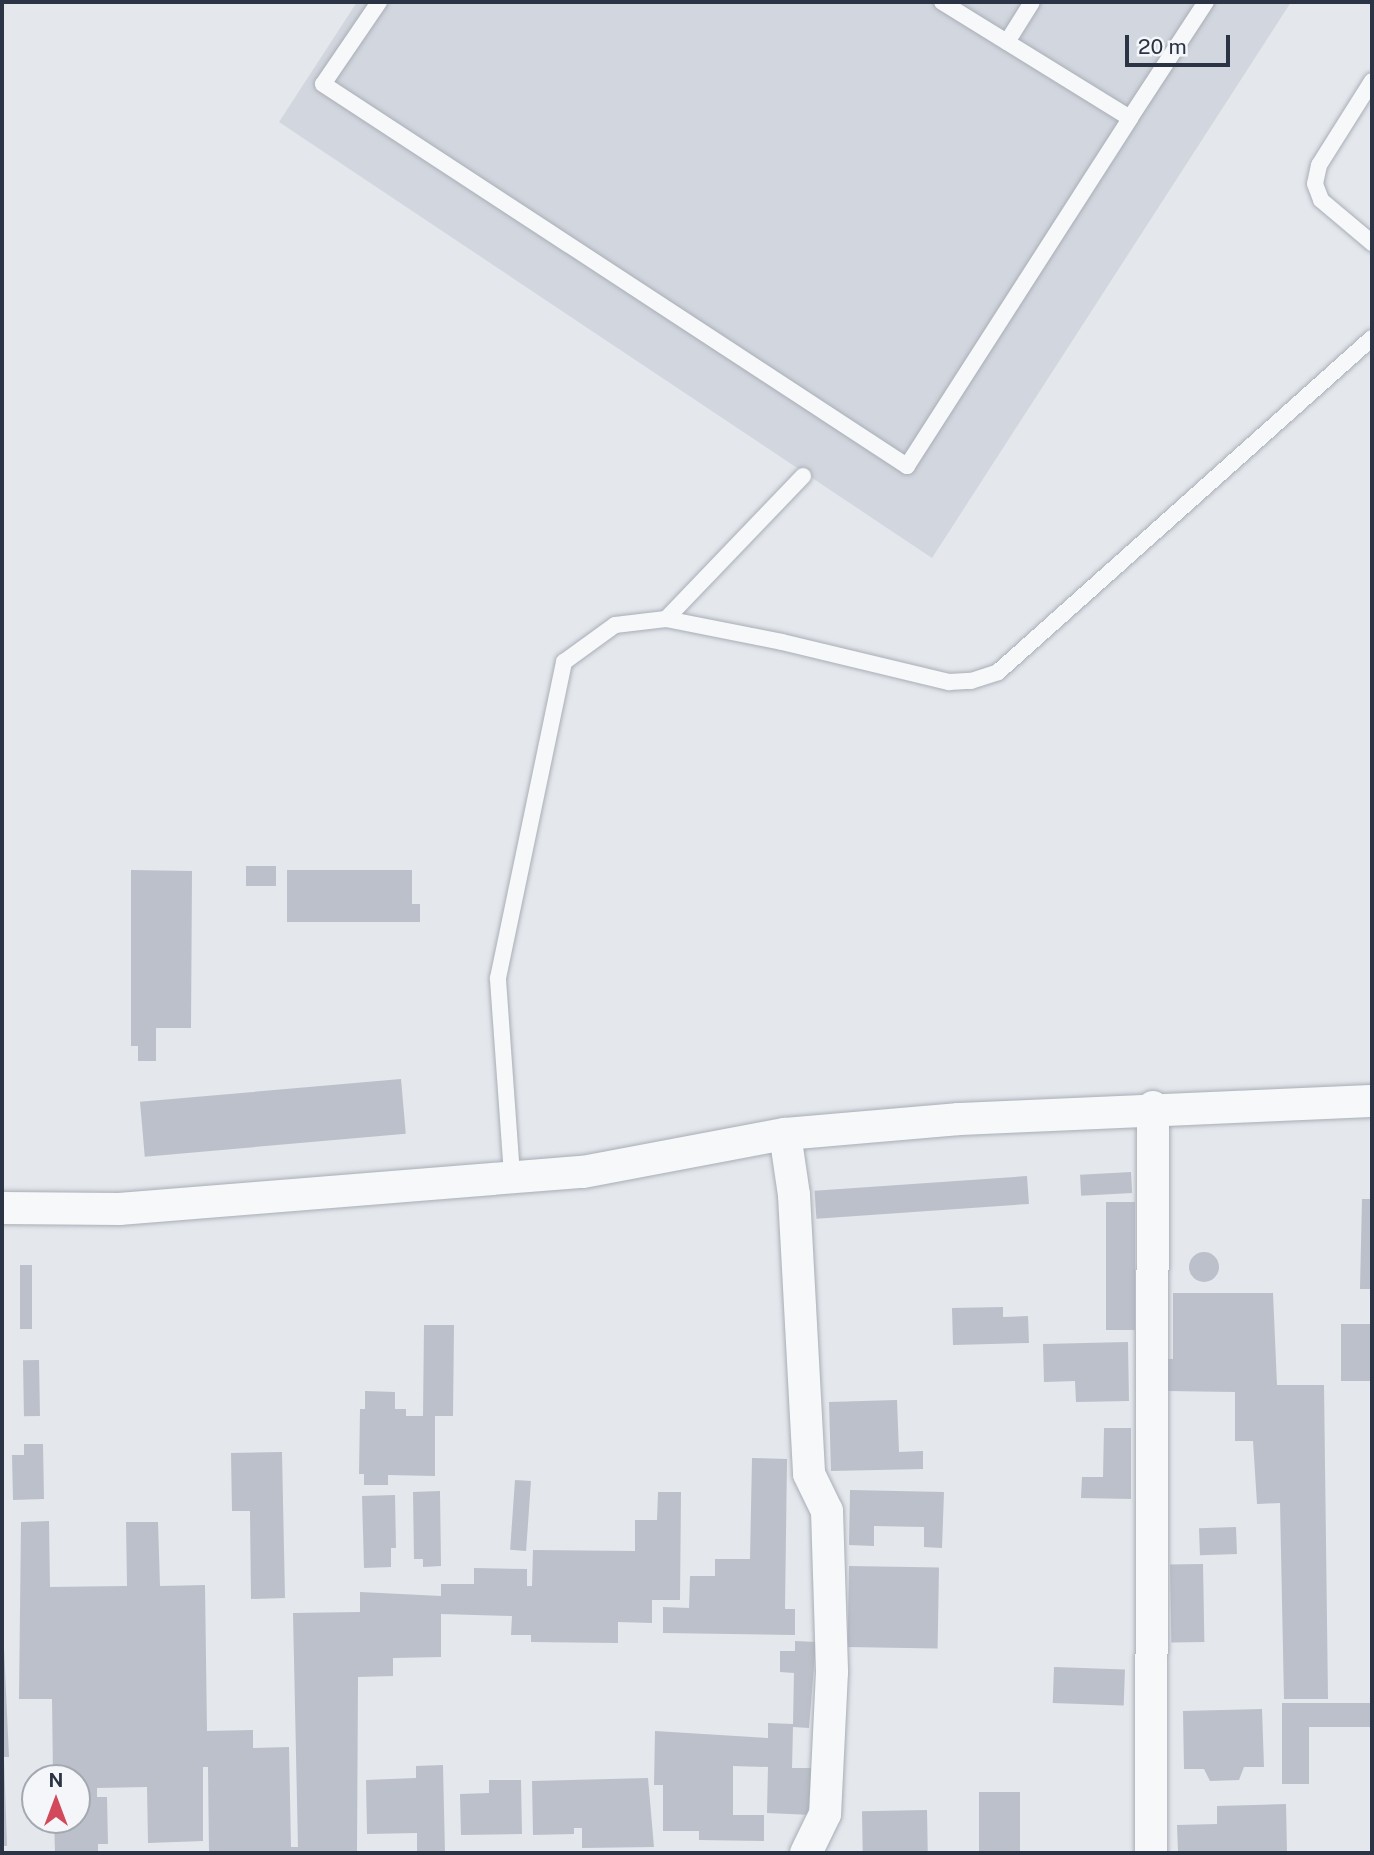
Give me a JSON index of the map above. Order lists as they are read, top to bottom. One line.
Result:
{"scale_bar":"20 m","north":"top"}
